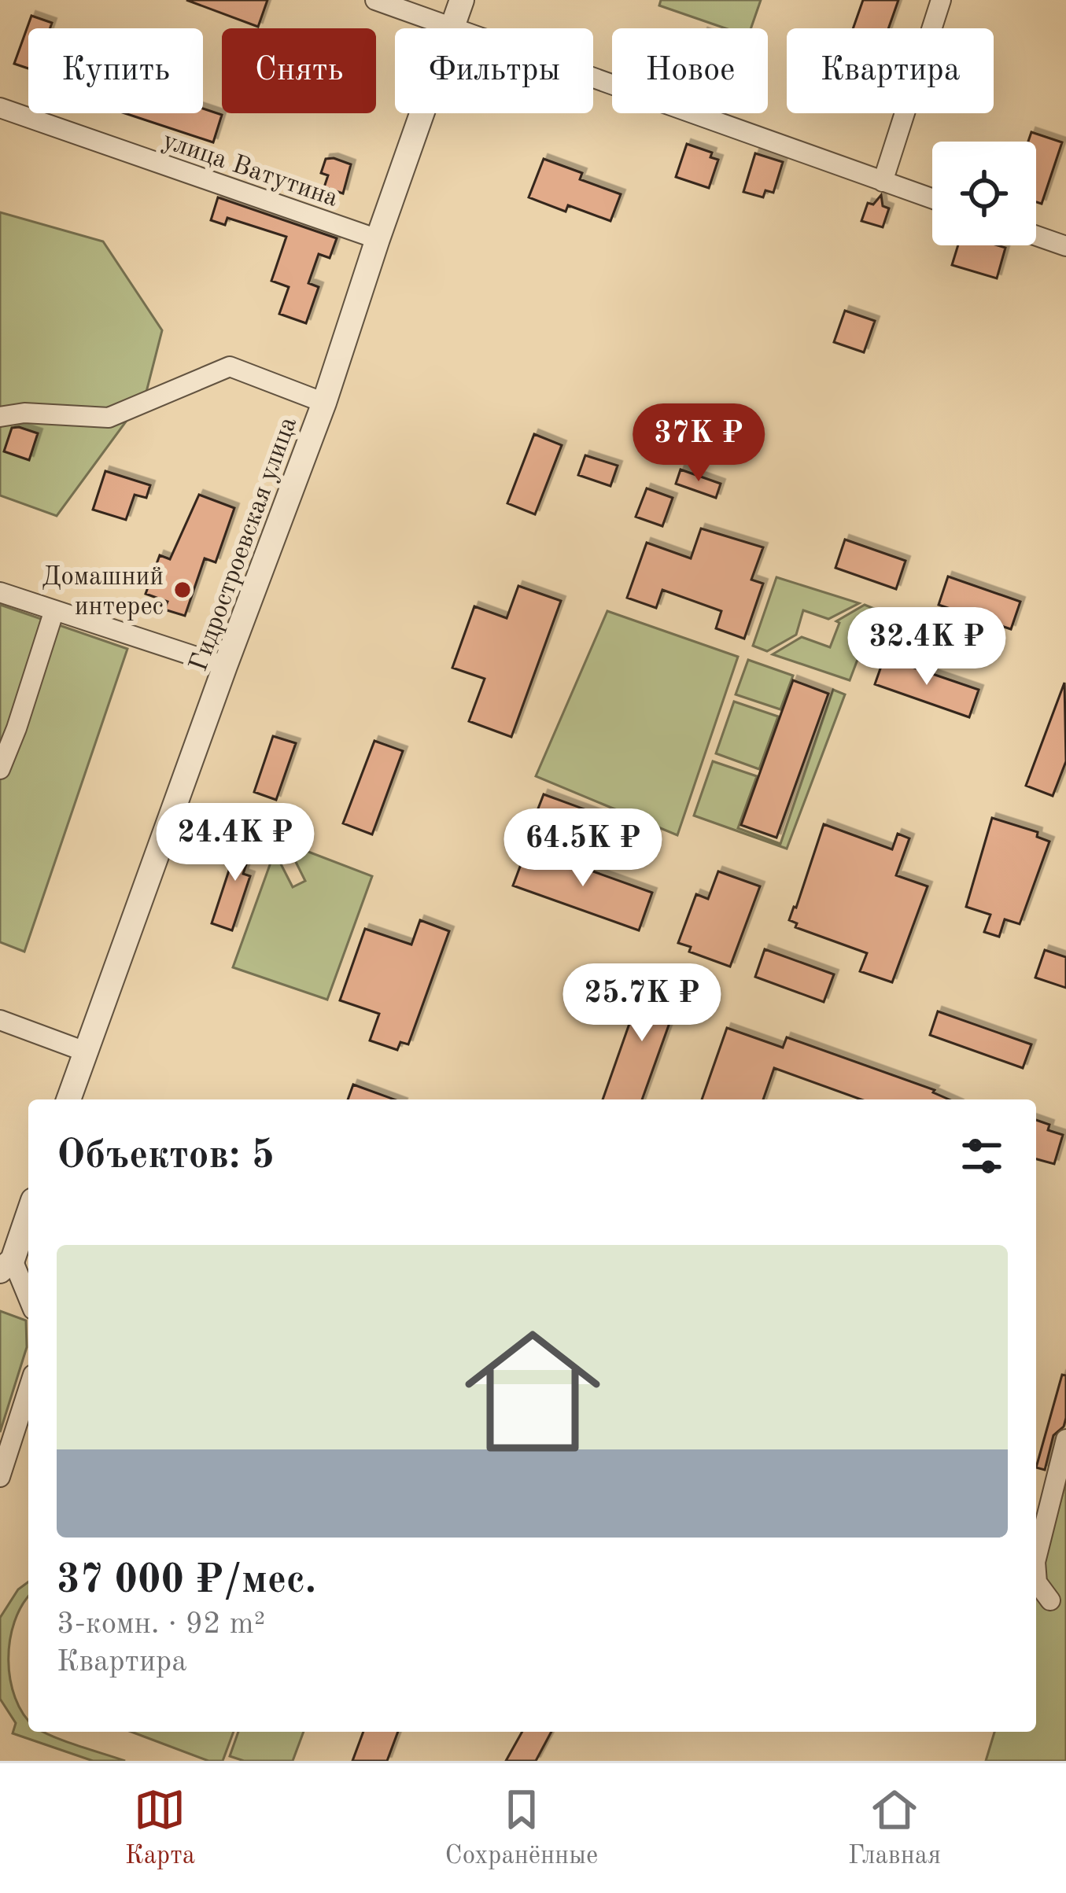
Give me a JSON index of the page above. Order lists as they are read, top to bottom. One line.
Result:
{"streets":{"street":["улица Ватутина","Гидростроевская улица"]},"crossings":[["улица Ватутина","Гидростроевская улица"]],"places":["Домашний интерес"],"page":{"chip":["Купить","Снять","Фильтры","Новое","Квартира"],"price":["37K ₽","32.4K ₽","24.4K ₽","64.5K ₽","25.7K ₽"],"heading":"Объектов: 5","list":[{"name":"37 000 ₽/мес.","note":"3-комн. · 92 m² · Квартира"}],"tabs":["Карта","Сохранённые","Главная"]}}
